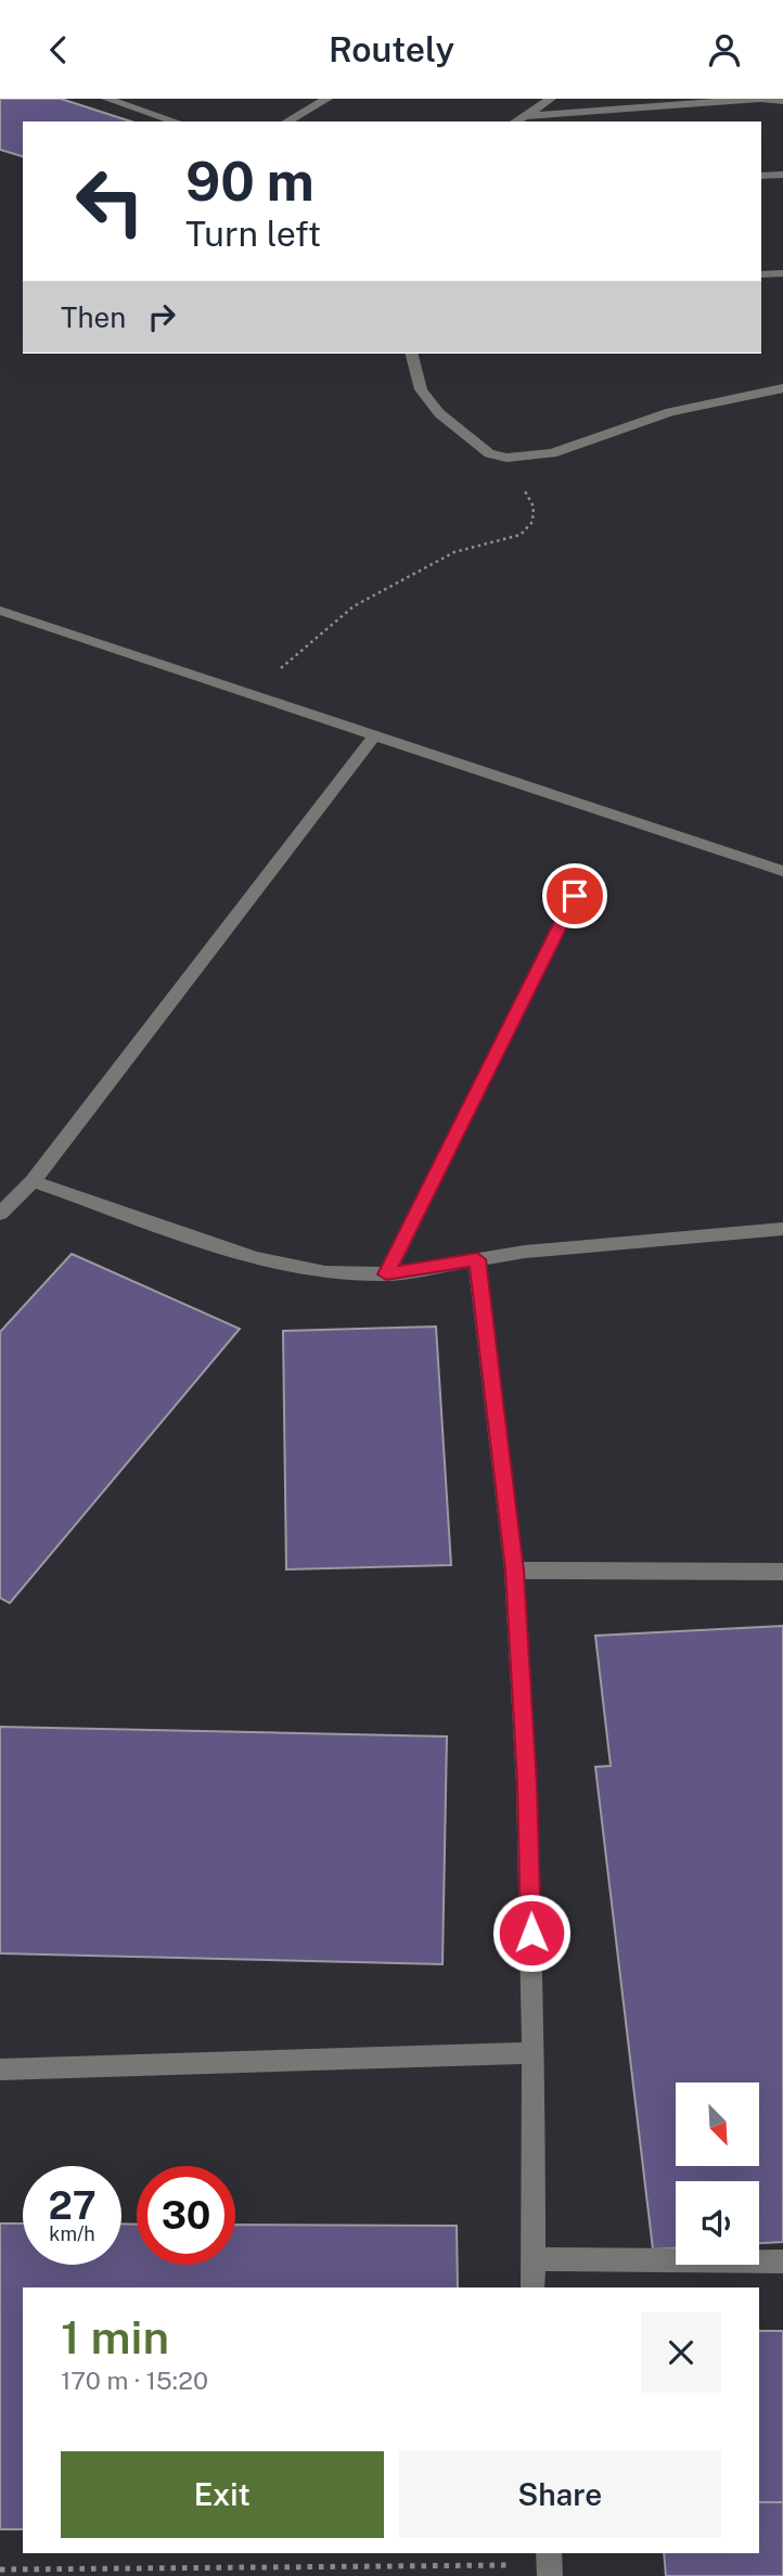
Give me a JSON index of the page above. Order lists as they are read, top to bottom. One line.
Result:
{"north":"bottom right","page":{"header":"Routely","turn":["90 m","Turn left"],"then":"Then","speed":"27 km/h","limit":"30","heading":["1 min","170 m · 15:20"],"buttons":["Exit","Share"]}}
